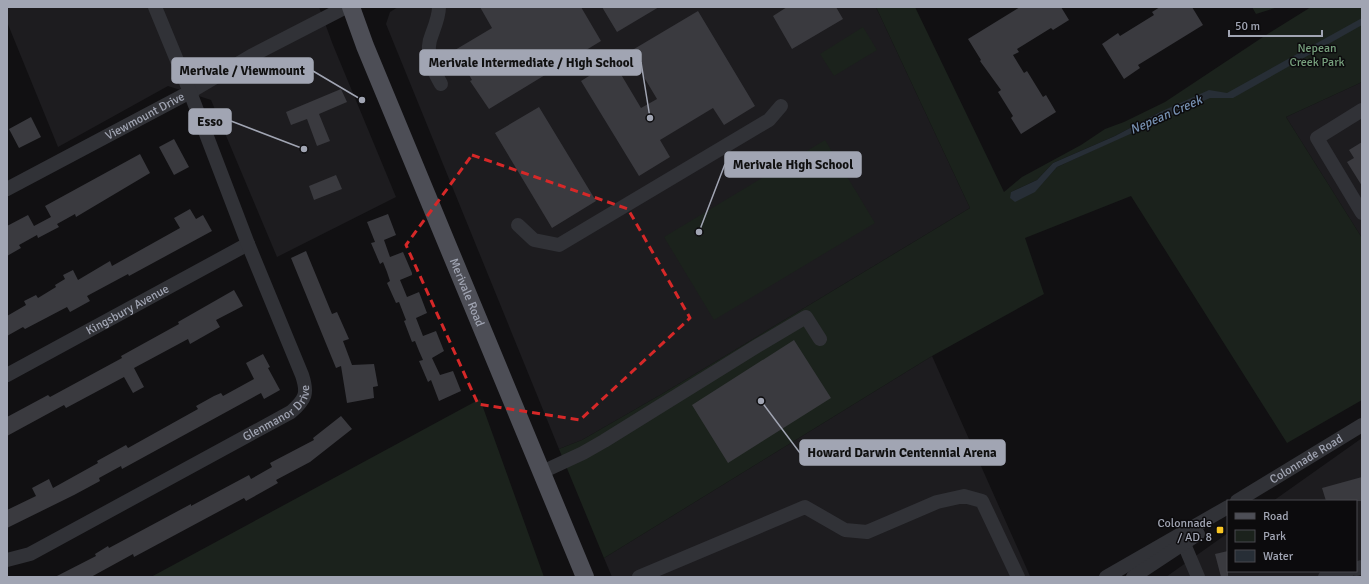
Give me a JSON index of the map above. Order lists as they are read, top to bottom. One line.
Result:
{"streets":{"main road":["Merivale Road"],"street":["Viewmount Drive","Kingsbury Avenue","Glenmanor Drive","Colonnade Road"]},"crossings":[["Viewmount Drive","Glenmanor Drive"],["Kingsbury Avenue","Glenmanor Drive"]],"water":["Nepean Creek"],"parks":["Nepean Creek Park"],"places":{"other":["Merivale / Viewmount","Merivale Intermediate / High School","Esso","Merivale High School","Howard Darwin Centennial Arena"],"transit":["Colonnade / AD. 8"]},"legend":["Road","Park","Water"],"scale_bar":"50 m"}
